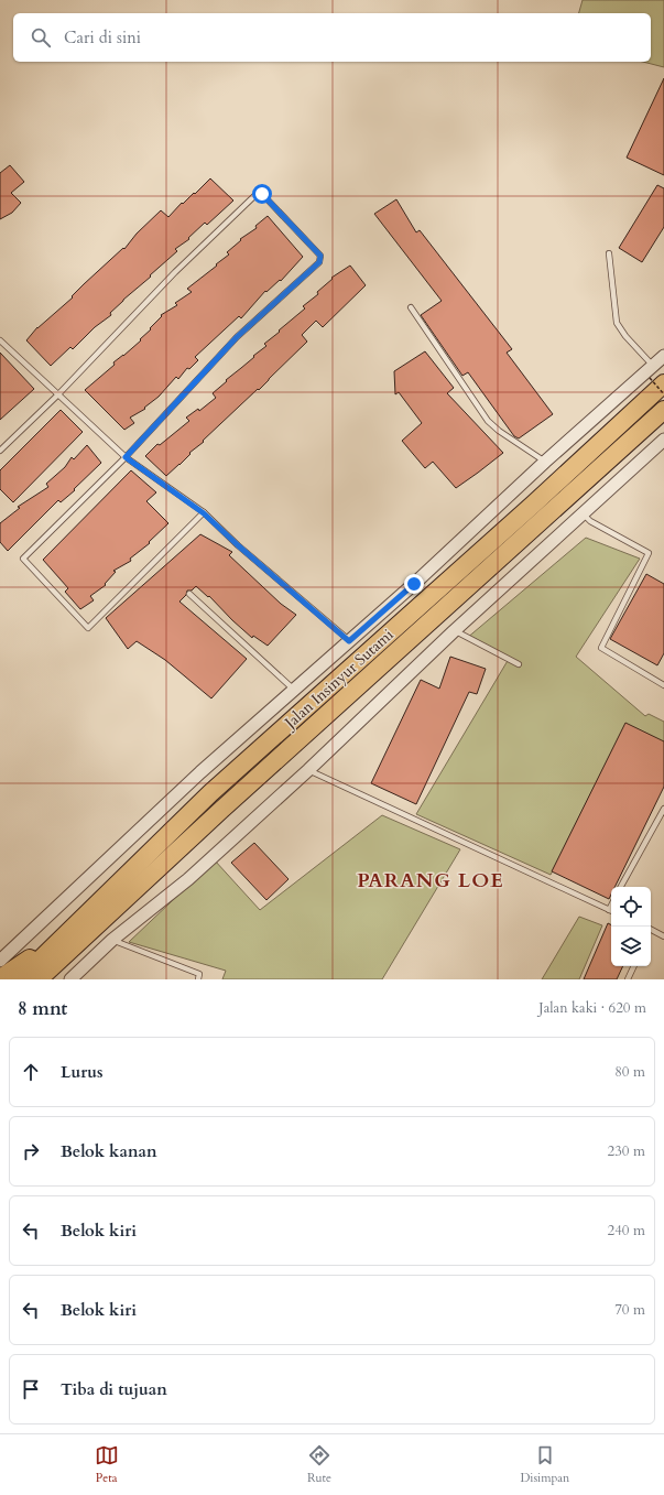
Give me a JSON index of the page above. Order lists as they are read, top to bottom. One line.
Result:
{"streets":{"highway":["Jalan Insinyur Sutami"]},"districts":["PARANG LOE"],"page":{"search":"Cari di sini","heading":["8 mnt","Jalan kaki · 620 m"],"list":[["Lurus","80 m"],["Belok kanan","230 m"],["Belok kiri","240 m"],["Belok kiri","70 m"],"Tiba di tujuan"],"nav":["Peta","Rute","Disimpan"]}}
